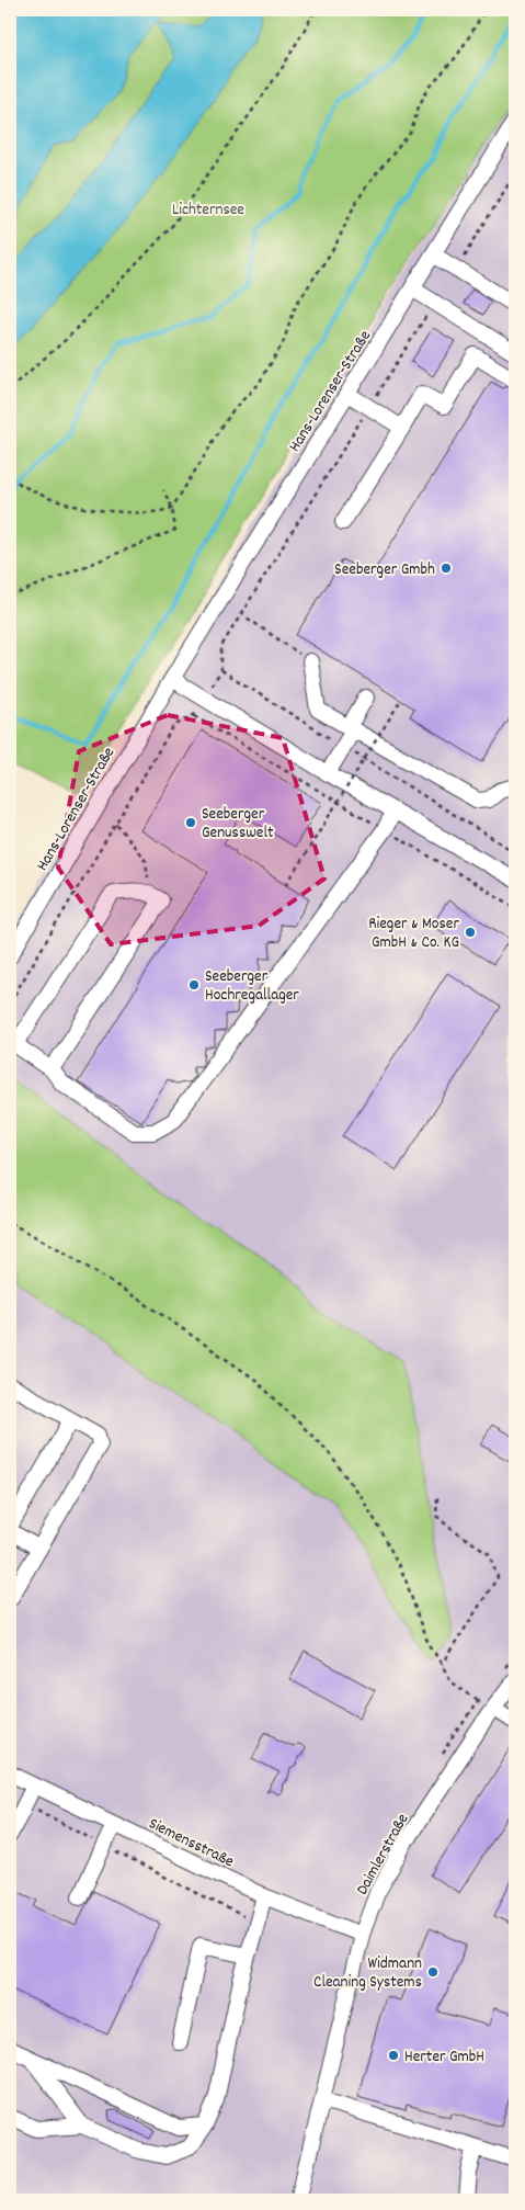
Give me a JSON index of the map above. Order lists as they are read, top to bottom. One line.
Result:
{"streets":{"street":["Hans-Lorenser-Straße","Siemensstraße","Daimlerstraße"]},"crossings":[["Siemensstraße","Daimlerstraße"]],"parks":["Lichternsee"],"places":["Seeberger Gmbh","Seeberger Genusswelt","Rieger & Moser GmbH & Co. KG","Seeberger Hochregallager","Widmann Cleaning Systems","Herter GmbH"]}
